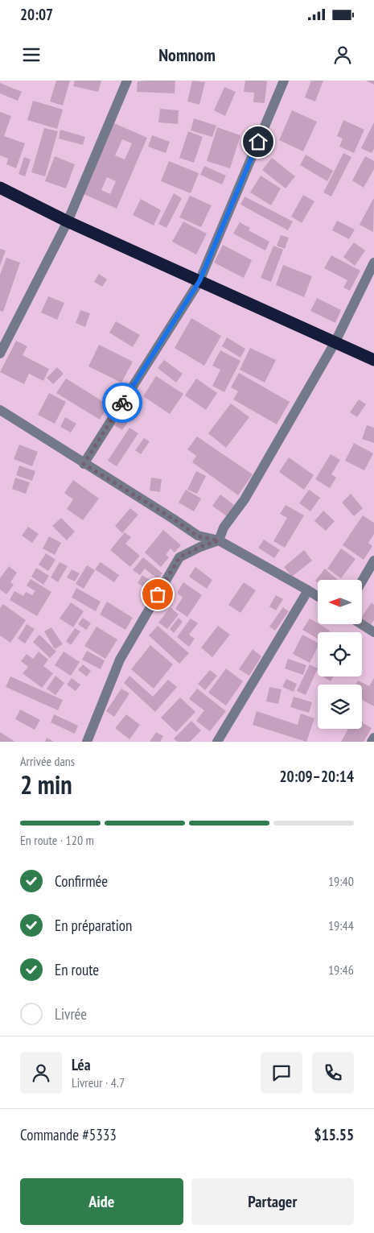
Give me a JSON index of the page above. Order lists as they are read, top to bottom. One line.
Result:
{"north":"left","page":{"status":"20:07","header":"Nomnom","heading":["2 min","Arrivée dans","20:09–20:14"],"panel":["Léa","Livreur · 4.7","Commande #5333","$15.55"],"bar":"En route · 120 m","list":[["Confirmée","19:40"],["En préparation","19:44"],["En route","19:46"],"Livrée"],"buttons":["Aide","Partager"]}}
